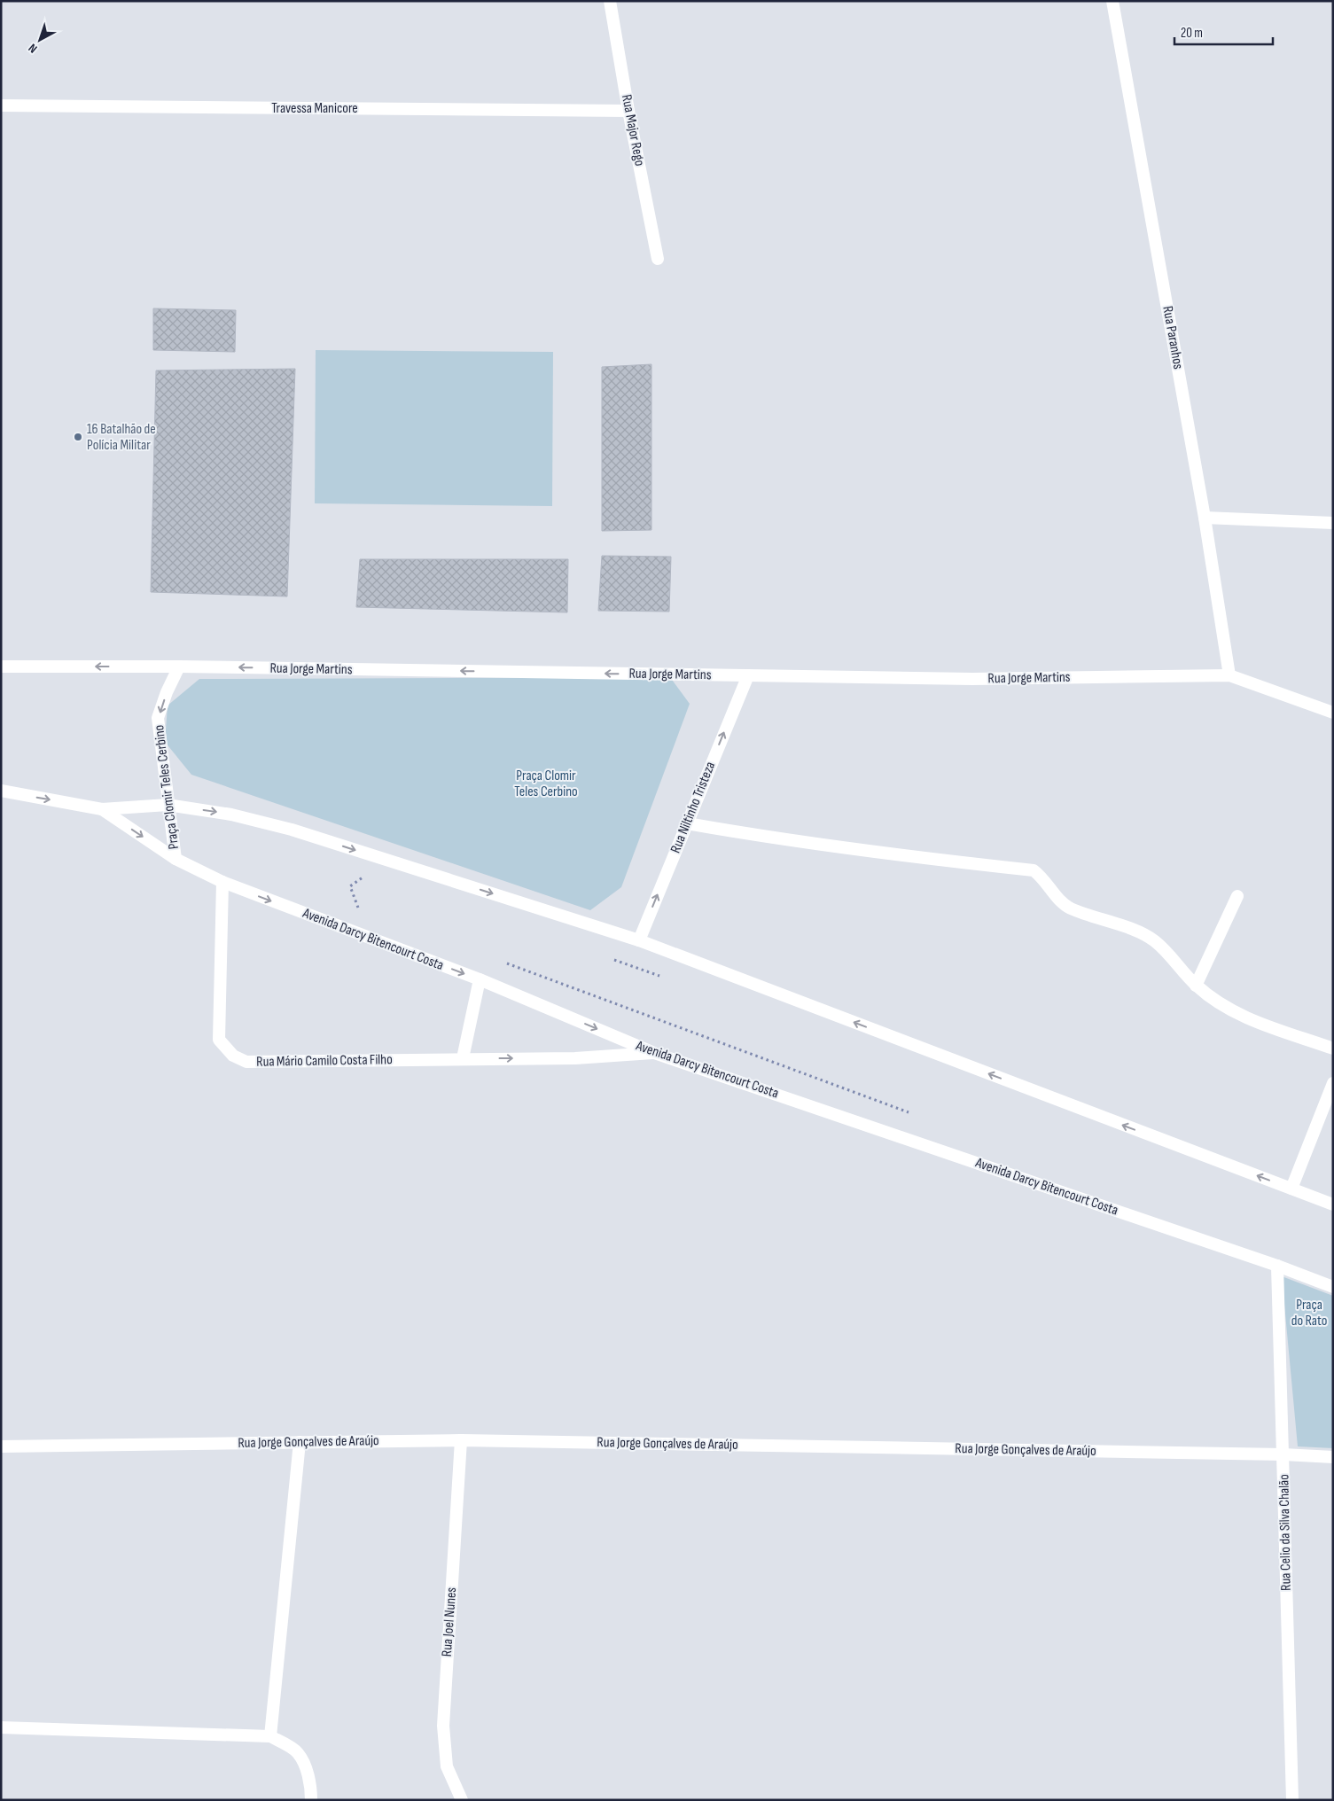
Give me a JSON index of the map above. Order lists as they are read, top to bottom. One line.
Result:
{"streets":{"street":["Travessa Manicore","Rua Major Rego","Rua Paranhos","Rua Jorge Martins","Praça Clomir Teles Cerbino","Rua Niltinho Tristeza","Avenida Darcy Bitencourt Costa","Rua Mário Camilo Costa Filho","Rua Jorge Gonçalves de Araújo","Rua Celio da Silva Chalão","Rua Joel Nunes"]},"crossings":[["Travessa Manicore","Rua Major Rego"],["Rua Paranhos","Rua Jorge Martins"],["Rua Jorge Martins","Praça Clomir Teles Cerbino"],["Rua Jorge Martins","Rua Niltinho Tristeza"],["Praça Clomir Teles Cerbino","Avenida Darcy Bitencourt Costa"],["Rua Niltinho Tristeza","Avenida Darcy Bitencourt Costa"],["Avenida Darcy Bitencourt Costa","Rua Mário Camilo Costa Filho"],["Avenida Darcy Bitencourt Costa","Rua Celio da Silva Chalão"],["Rua Jorge Gonçalves de Araújo","Rua Celio da Silva Chalão"],["Rua Jorge Gonçalves de Araújo","Rua Joel Nunes"]],"one_way":["Rua Jorge Martins","Praça Clomir Teles Cerbino","Rua Niltinho Tristeza"],"parks":["Praça Clomir Teles Cerbino","Praça do Rato"],"places":["16 Batalhão de Polícia Militar"],"scale_bar":"20 m","north":"bottom left"}
